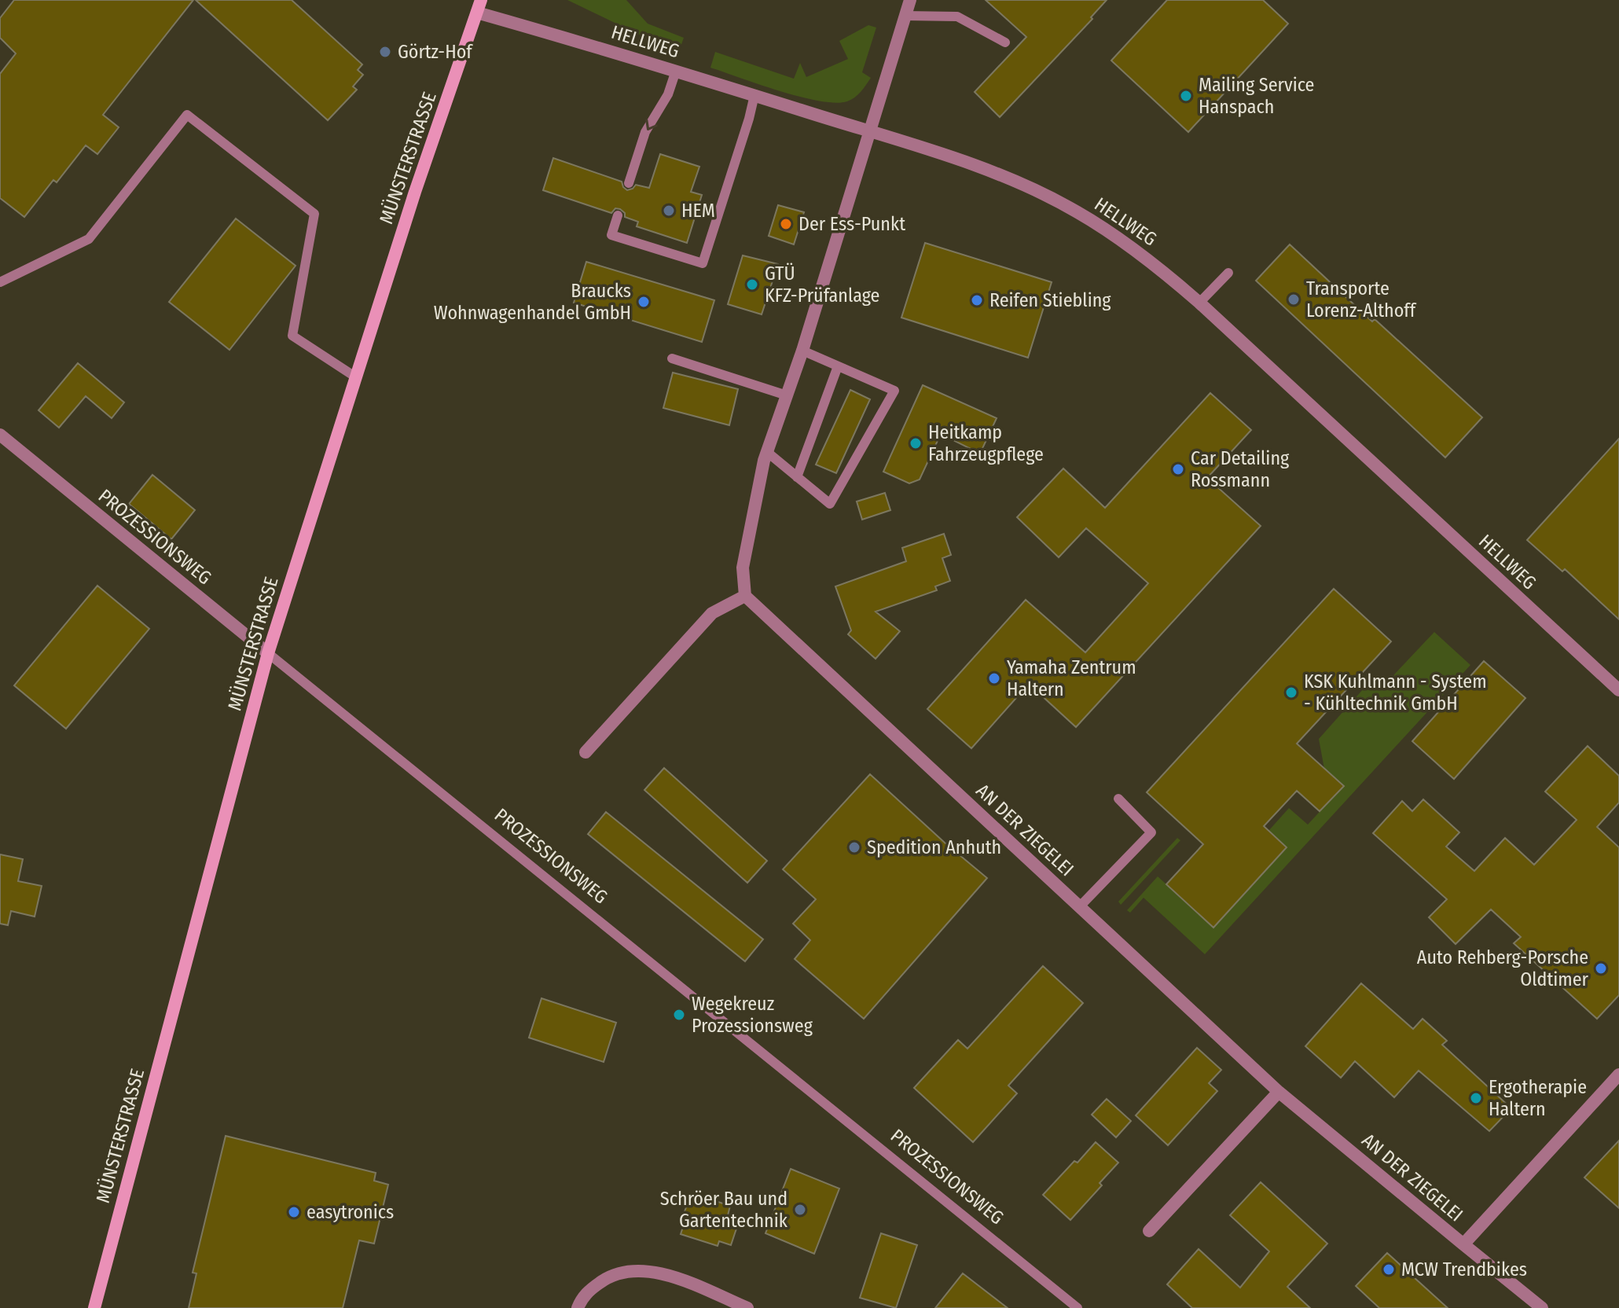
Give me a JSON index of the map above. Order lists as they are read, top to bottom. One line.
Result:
{"streets":{"main road":["MÜNSTERSTRASSE"],"street":["HELLWEG","PROZESSIONSWEG","AN DER ZIEGELEI"]},"crossings":[["HELLWEG","MÜNSTERSTRASSE"],["MÜNSTERSTRASSE","PROZESSIONSWEG"]],"places":["Görtz-Hof","Mailing Service Hanspach","HEM","Der Ess-Punkt","GTÜ KFZ-Prüfanlage","Transporte Lorenz-Althoff","Reifen Stiebling","Braucks Wohnwagenhandel GmbH","Heitkamp Fahrzeugpflege","Car Detailing Rossmann","Yamaha Zentrum Haltern","KSK Kuhlmann - System - Kühltechnik GmbH","Spedition Anhuth","Auto Rehberg-Porsche Oldtimer","Wegekreuz Prozessionsweg","Ergotherapie Haltern","Schröer Bau und Gartentechnik","easytronics","MCW Trendbikes"]}
